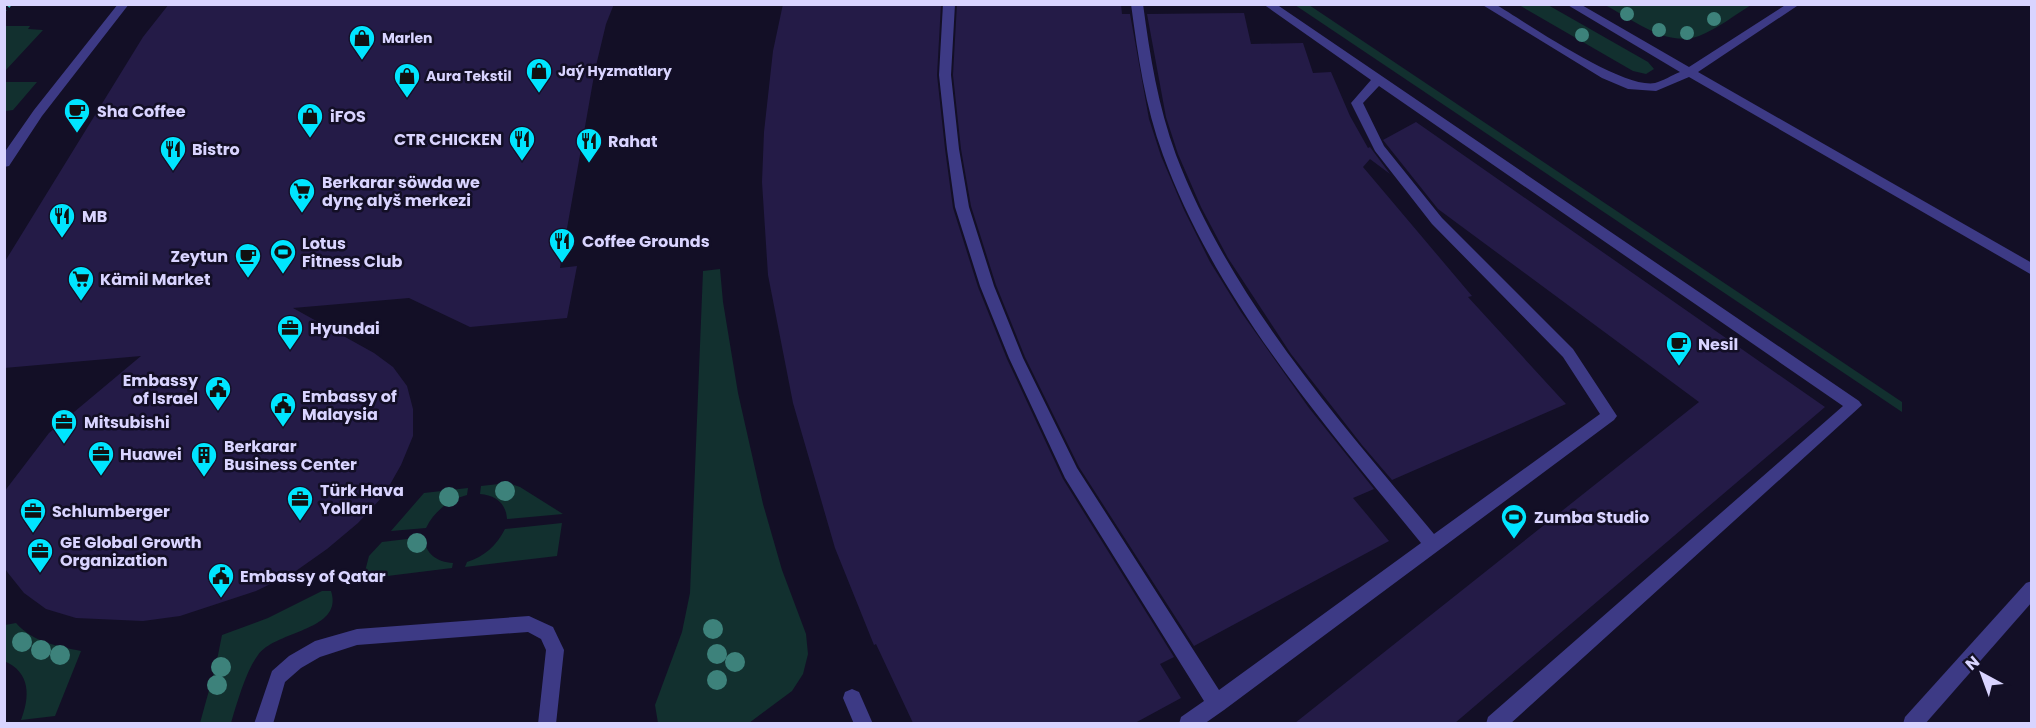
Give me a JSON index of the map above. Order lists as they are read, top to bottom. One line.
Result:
{"places":{"shop":["Marlen","Jaý Hyzmatlary","Aura Tekstil","iFOS"],"cafe":["Sha Coffee","Zeytun","Nesil"],"restaurant":["CTR CHICKEN","Rahat","Bistro","MB","Coffee Grounds"],"supermarket":["Berkarar söwda we dynç alyš merkezi","Kämil Market"],"sports":["Lotus Fitness Club","Zumba Studio"],"office":["Hyundai","Mitsubishi","Huawei","Türk Hava Yolları","Schlumberger","GE Global Growth Organization"],"public building":["Embassy of Israel","Embassy of Malaysia","Embassy of Qatar"],"building":["Berkarar Business Center"]},"north":"top left"}
